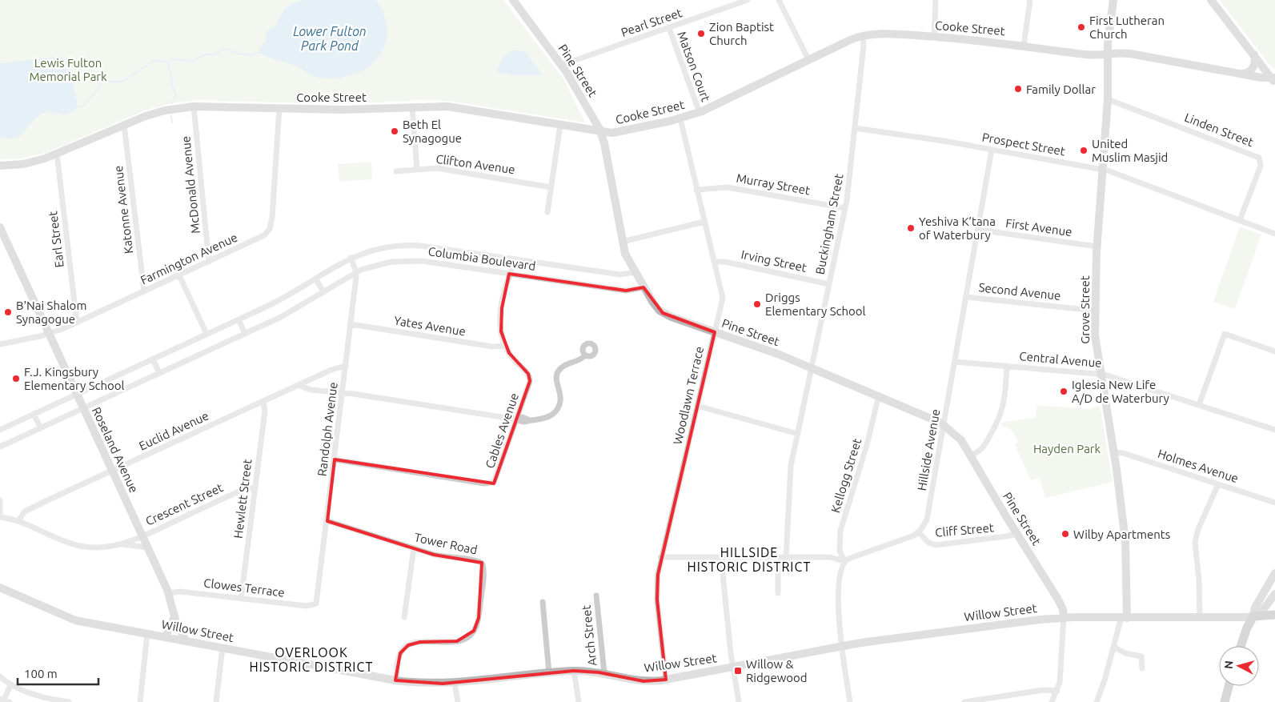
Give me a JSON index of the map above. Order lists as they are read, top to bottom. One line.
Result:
{"streets":{"street":["Pearl Street","Cooke Street","Matson Court","Pine Street","Linden Street","Prospect Street","Clifton Avenue","Murray Street","McDonald Avenue","Katonne Avenue","Buckingham Street","First Avenue","Earl Street","Farmington Avenue","Columbia Boulevard","Irving Street","Second Avenue","Grove Street","Yates Avenue","Central Avenue","Woodlawn Terrace","Randolph Avenue","Euclid Avenue","Cables Avenue","Roseland Avenue","Hillside Avenue","Holmes Avenue","Kellogg Street","Hewlett Street","Crescent Street","Cliff Street","Tower Road","Clowes Terrace","Willow Street","Arch Street"]},"crossings":[["Pearl Street","Matson Court"],["Pearl Street","Pine Street"],["Cooke Street","Matson Court"],["Cooke Street","Pine Street"],["Cooke Street","McDonald Avenue"],["Cooke Street","Katonne Avenue"],["Cooke Street","Buckingham Street"],["Cooke Street","Earl Street"],["Cooke Street","Farmington Avenue"],["Cooke Street","Grove Street"],["Cooke Street","Woodlawn Terrace"],["Pine Street","Buckingham Street"],["Pine Street","Columbia Boulevard"],["Pine Street","Woodlawn Terrace"],["Pine Street","Hillside Avenue"],["Pine Street","Kellogg Street"],["Pine Street","Cliff Street"],["Pine Street","Willow Street"],["Linden Street","Prospect Street"],["Linden Street","Grove Street"],["Prospect Street","Buckingham Street"],["Prospect Street","Grove Street"],["Prospect Street","Hillside Avenue"],["Murray Street","Buckingham Street"],["Murray Street","Woodlawn Terrace"],["McDonald Avenue","Farmington Avenue"],["Katonne Avenue","Farmington Avenue"],["Buckingham Street","Irving Street"],["First Avenue","Grove Street"],["First Avenue","Hillside Avenue"],["Earl Street","Farmington Avenue"],["Farmington Avenue","Roseland Avenue"],["Columbia Boulevard","Randolph Avenue"],["Columbia Boulevard","Cables Avenue"],["Columbia Boulevard","Roseland Avenue"],["Irving Street","Woodlawn Terrace"],["Second Avenue","Grove Street"],["Second Avenue","Hillside Avenue"],["Grove Street","Central Avenue"],["Grove Street","Holmes Avenue"],["Grove Street","Willow Street"],["Yates Avenue","Randolph Avenue"],["Yates Avenue","Cables Avenue"],["Central Avenue","Hillside Avenue"],["Woodlawn Terrace","Willow Street"],["Randolph Avenue","Euclid Avenue"],["Randolph Avenue","Cables Avenue"],["Randolph Avenue","Tower Road"],["Randolph Avenue","Clowes Terrace"],["Euclid Avenue","Roseland Avenue"],["Euclid Avenue","Hewlett Street"],["Euclid Avenue","Crescent Street"],["Roseland Avenue","Crescent Street"],["Roseland Avenue","Clowes Terrace"],["Roseland Avenue","Willow Street"],["Hillside Avenue","Cliff Street"],["Hewlett Street","Crescent Street"],["Hewlett Street","Clowes Terrace"],["Tower Road","Willow Street"],["Willow Street","Arch Street"]],"districts":["HILLSIDE HISTORIC DISTRICT","OVERLOOK HISTORIC DISTRICT"],"water":["Lower Fulton Park Pond"],"parks":["Lewis Fulton Memorial Park","Hayden Park"],"places":{"other":["First Lutheran Church","Zion Baptist Church","Family Dollar","Beth El Synagogue","United Muslim Masjid","Yeshiva K’tana of Waterbury","Driggs Elementary School","B'Nai Shalom Synagogue","F.J. Kingsbury Elementary School","Iglesia New Life A/D de Waterbury","Wilby Apartments"],"transit":["Willow & Ridgewood"]},"scale_bar":"100 m","north":"left"}
